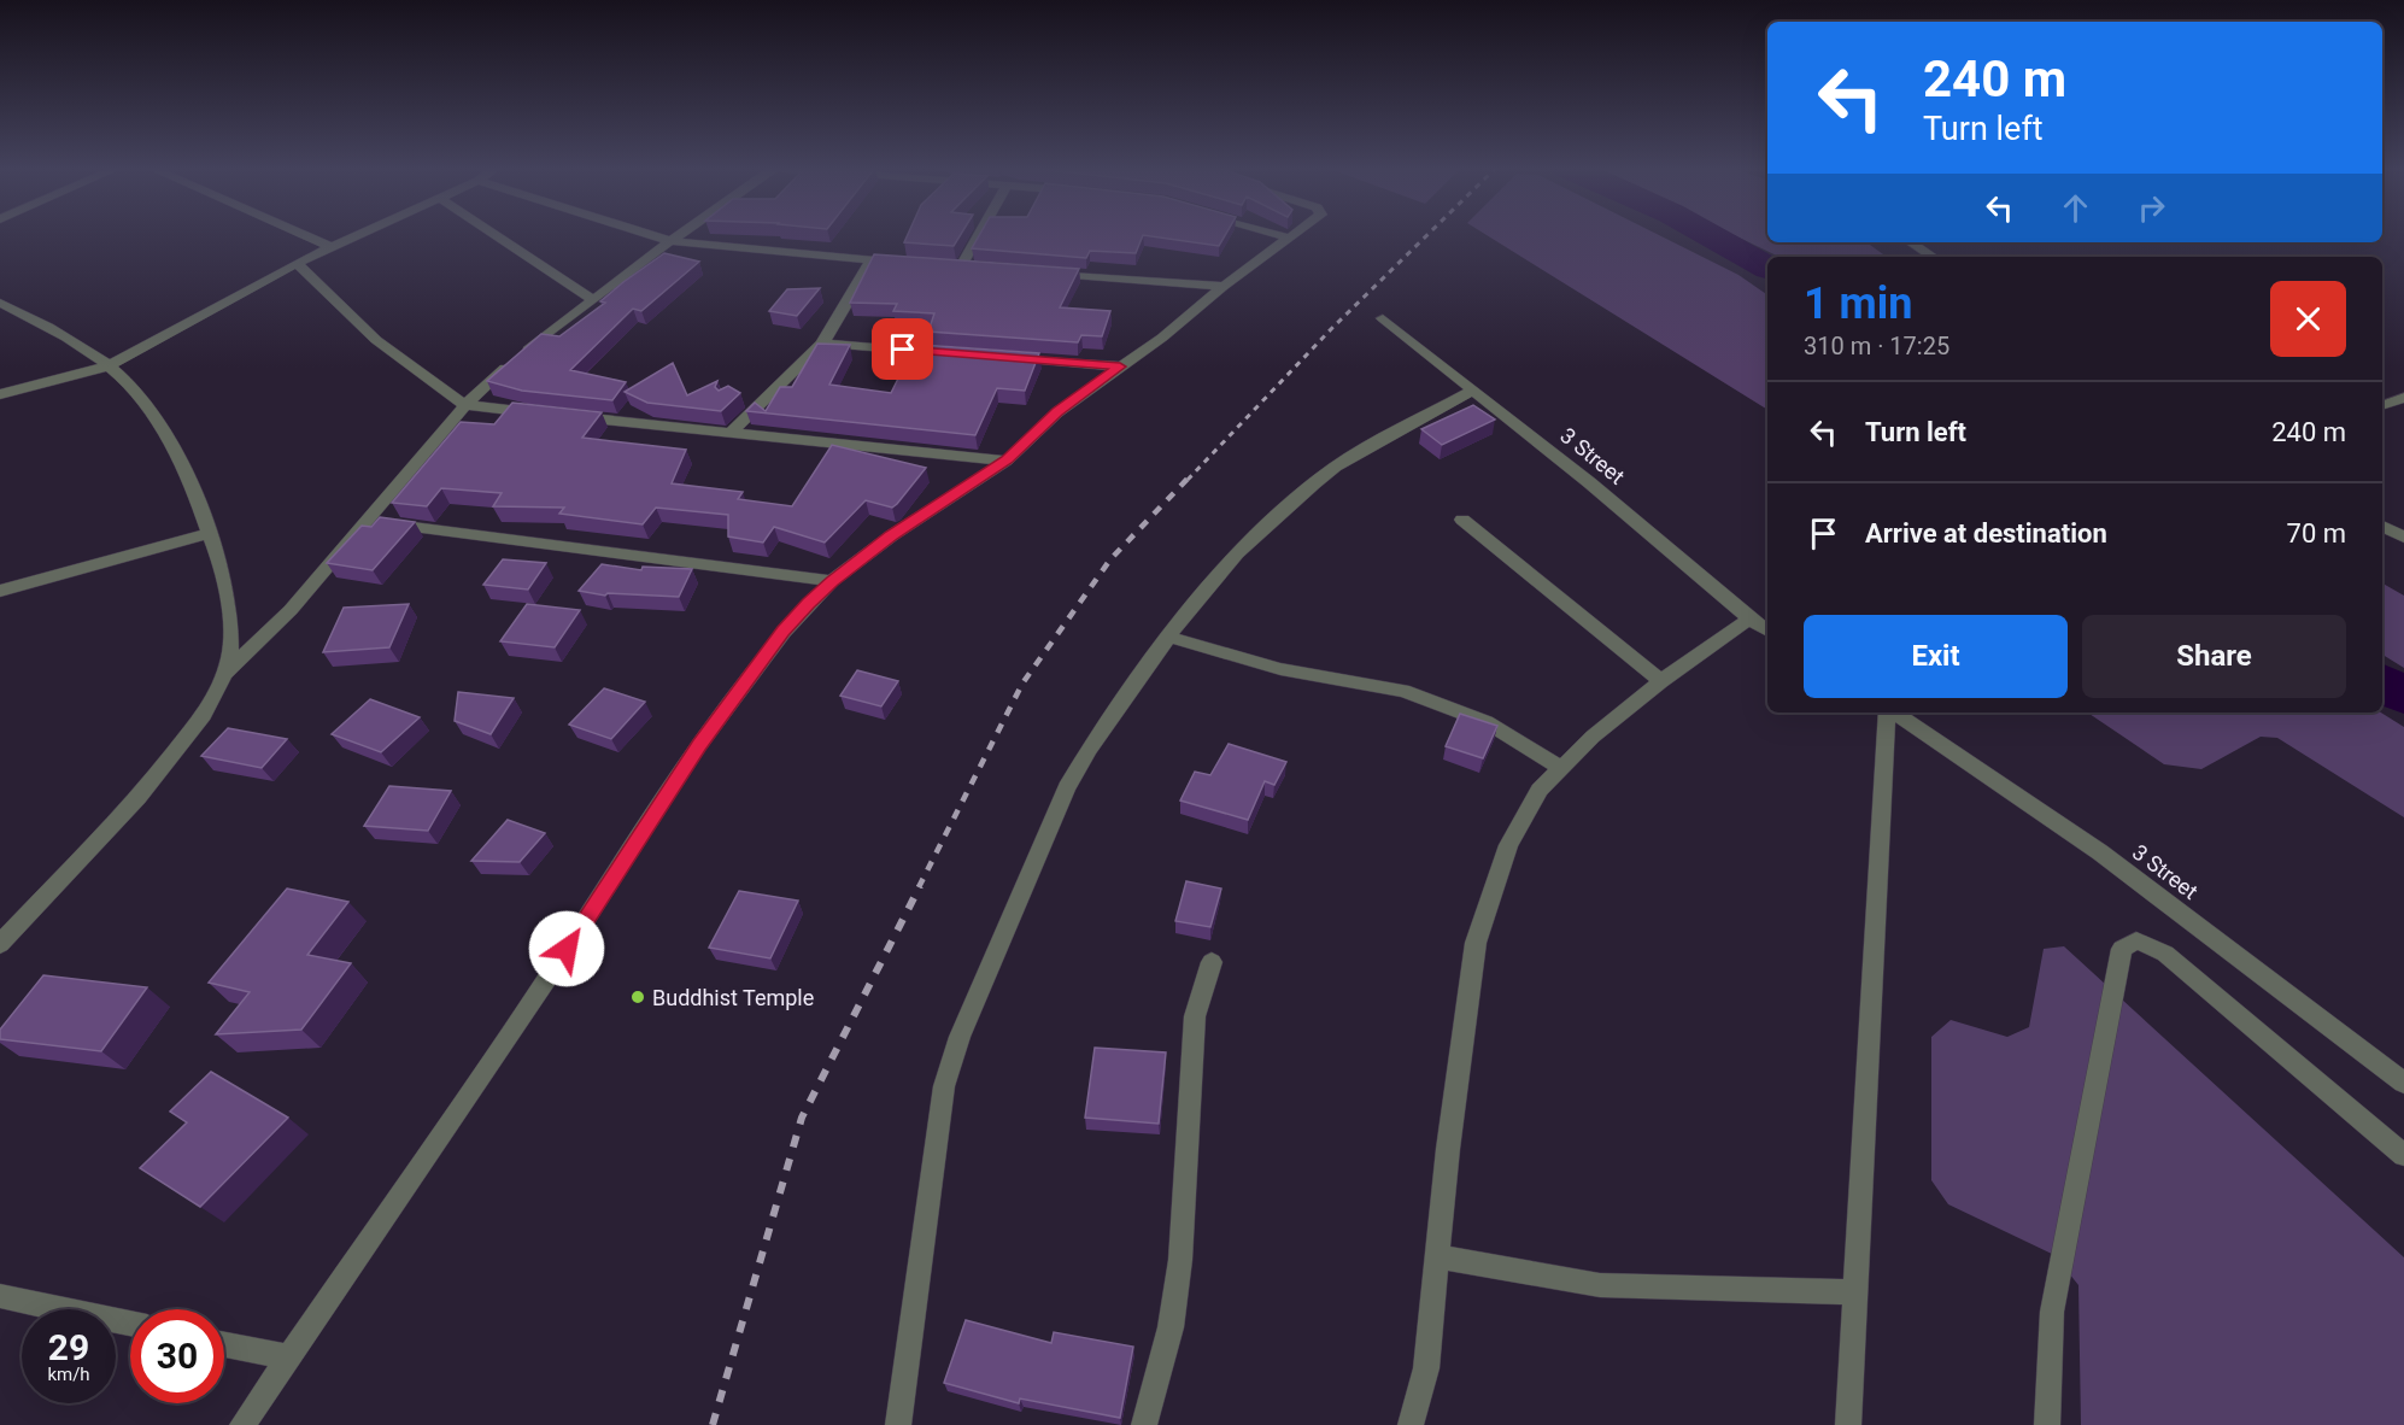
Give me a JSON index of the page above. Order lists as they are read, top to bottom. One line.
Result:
{"streets":{"street":["3 Street"]},"places":["Buddhist Temple"],"page":{"turn":["240 m","Turn left"],"heading":["1 min","310 m · 17:25"],"list":[{"name":"Turn left","value":"240 m"},{"name":"Arrive at destination","value":"70 m"}],"buttons":["Exit","Share"],"speed":"29 km/h","limit":"30"}}
